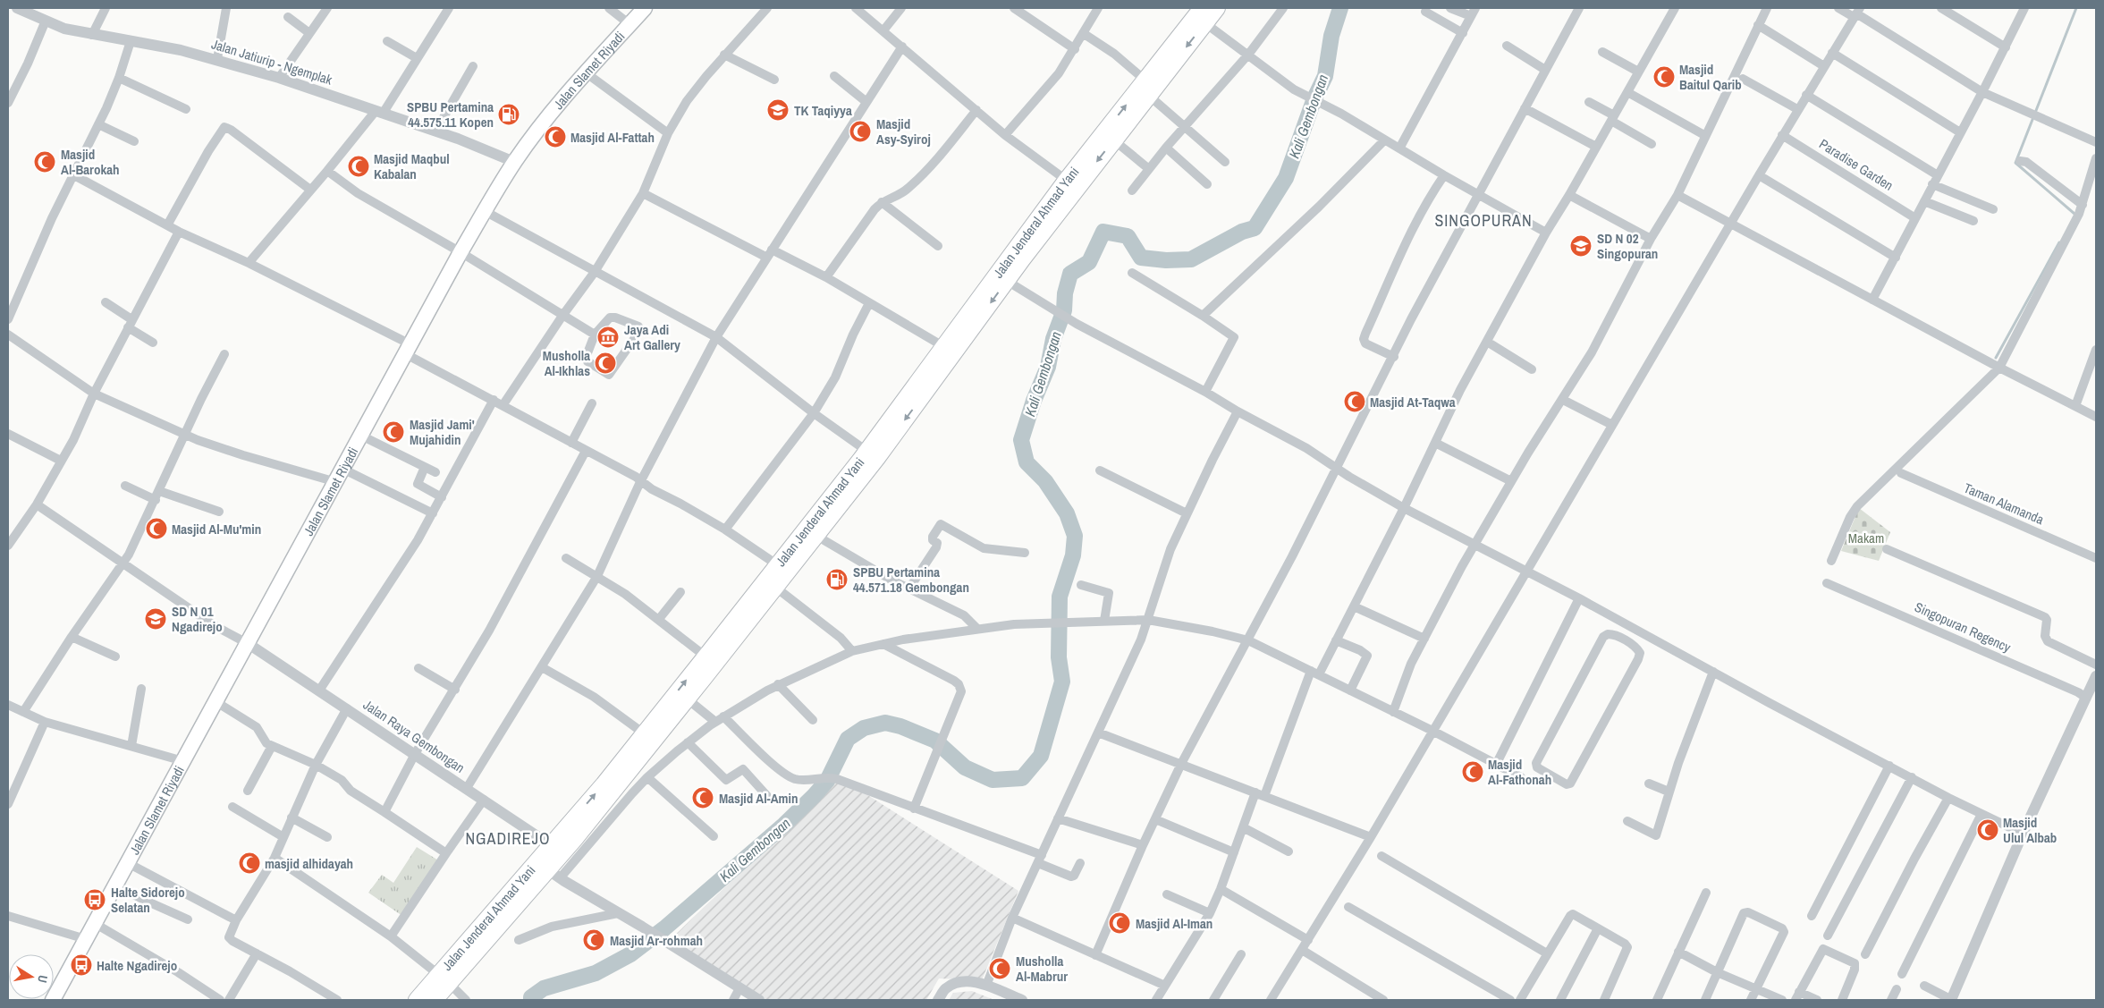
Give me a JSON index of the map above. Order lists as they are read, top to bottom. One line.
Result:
{"streets":{"highway":["Jalan Jenderal Ahmad Yani"],"main road":["Jalan Slamet Riyadi"],"street":["Jalan Jatiurip - Ngemplak","Paradise Garden","Taman Alamanda","Singopuran Regency","Jalan Raya Gembongan"]},"crossings":[["Jalan Jatiurip - Ngemplak","Jalan Slamet Riyadi"],["Jalan Slamet Riyadi","Jalan Raya Gembongan"],["Jalan Jenderal Ahmad Yani","Jalan Raya Gembongan"]],"districts":["SINGOPURAN","NGADIREJO"],"water":["Kali Gembongan"],"parks":["Makam"],"places":{"mosque":["Masjid Baitul Qarib","Masjid Asy-Syiroj","Masjid Al-Fattah","Masjid Al-Barokah","Masjid Maqbul Kabalan","Musholla Al-Ikhlas","Masjid At-Taqwa","Masjid Jami' Mujahidin","Masjid Al-Mu'min","Masjid Al-Fathonah","Masjid Al-Amin","Masjid Ulul Albab","masjid alhidayah","Masjid Al-Iman","Masjid Ar-rohmah","Musholla Al-Mabrur"],"school or university":["TK Taqiyya","SD N 02 Singopuran","SD N 01 Ngadirejo"],"fuel station":["SPBU Pertamina 44.575.11 Kopen","SPBU Pertamina 44.571.18 Gembongan"],"museum":["Jaya Adi Art Gallery"],"bus stop":["Halte Sidorejo Selatan","Halte Ngadirejo"]},"north":"right"}
